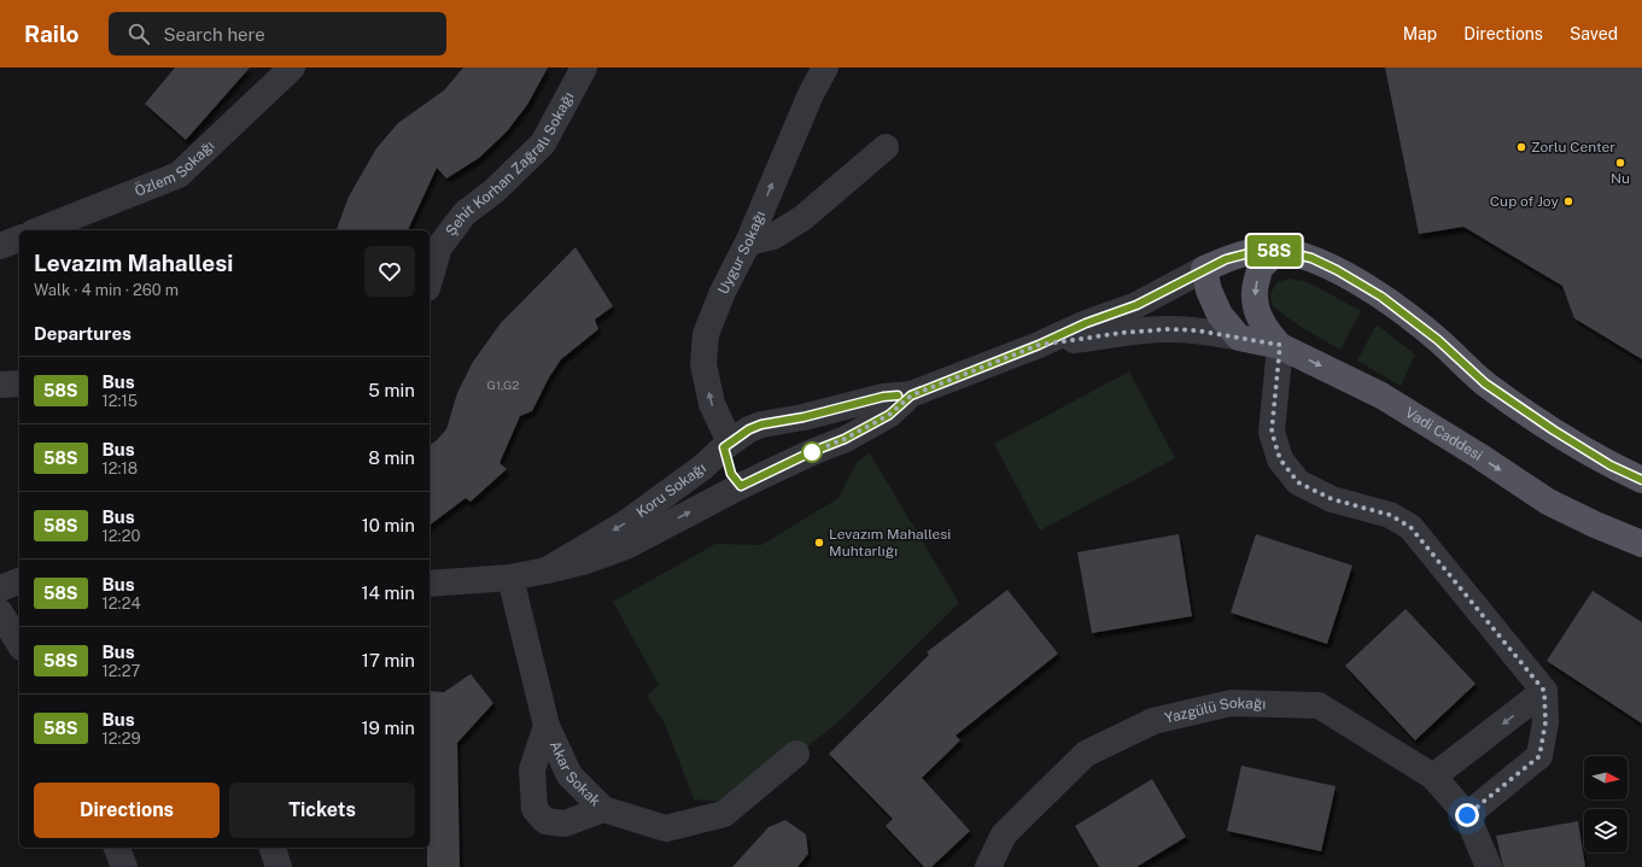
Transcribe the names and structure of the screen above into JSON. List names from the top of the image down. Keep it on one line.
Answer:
{"streets":{"main road":["Vadi Caddesi"],"street":["Şehit Korhan Zağralı Sokağı","Özlem Sokağı","Uygur Sokağı","Koru Sokağı","Yazgülü Sokağı","Akar Sokak"]},"crossings":[["Uygur Sokağı","Koru Sokağı"],["Vadi Caddesi","Koru Sokağı"],["Koru Sokağı","Akar Sokak"]],"one_way":["Uygur Sokağı"],"places":["Zorlu Center","Nu","Cup of Joy","Levazım Mahallesi Muhtarlığı"],"lines":["bus line 58S"],"house_numbers":["G1,G2"],"north":"right","page":{"header":"Railo","search":"Search here","nav":["Map","Directions","Saved"],"on_map":"58S","heading":[["Levazım Mahallesi","Walk · 4 min · 260 m"],"Departures"],"list":[{"mark":"58S","name":"Bus","note":"12:15","value":"5 min"},{"mark":"58S","name":"Bus","note":"12:18","value":"8 min"},{"mark":"58S","name":"Bus","note":"12:20","value":"10 min"},{"mark":"58S","name":"Bus","note":"12:24","value":"14 min"},{"mark":"58S","name":"Bus","note":"12:27","value":"17 min"},{"mark":"58S","name":"Bus","note":"12:29","value":"19 min"}],"buttons":["Directions","Tickets"]}}
